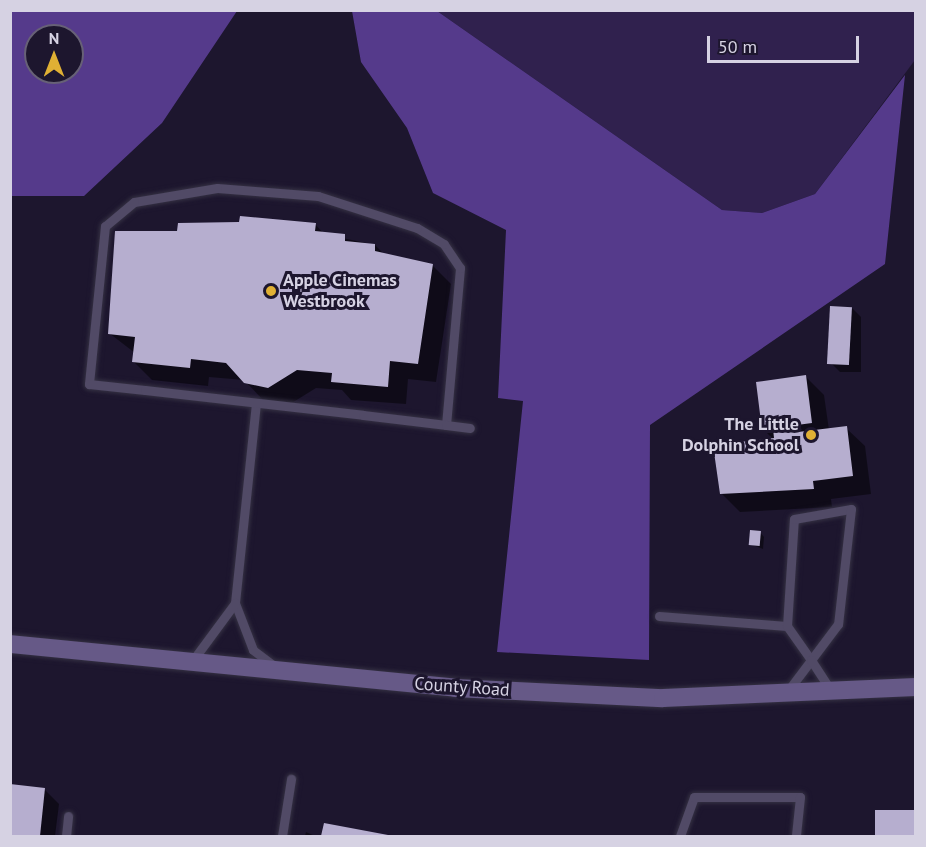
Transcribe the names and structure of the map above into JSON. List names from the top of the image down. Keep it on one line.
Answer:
{"streets":{"main road":["County Road"]},"places":["Apple Cinemas Westbrook","The Little Dolphin School"],"scale_bar":"50 m","north":"top"}
